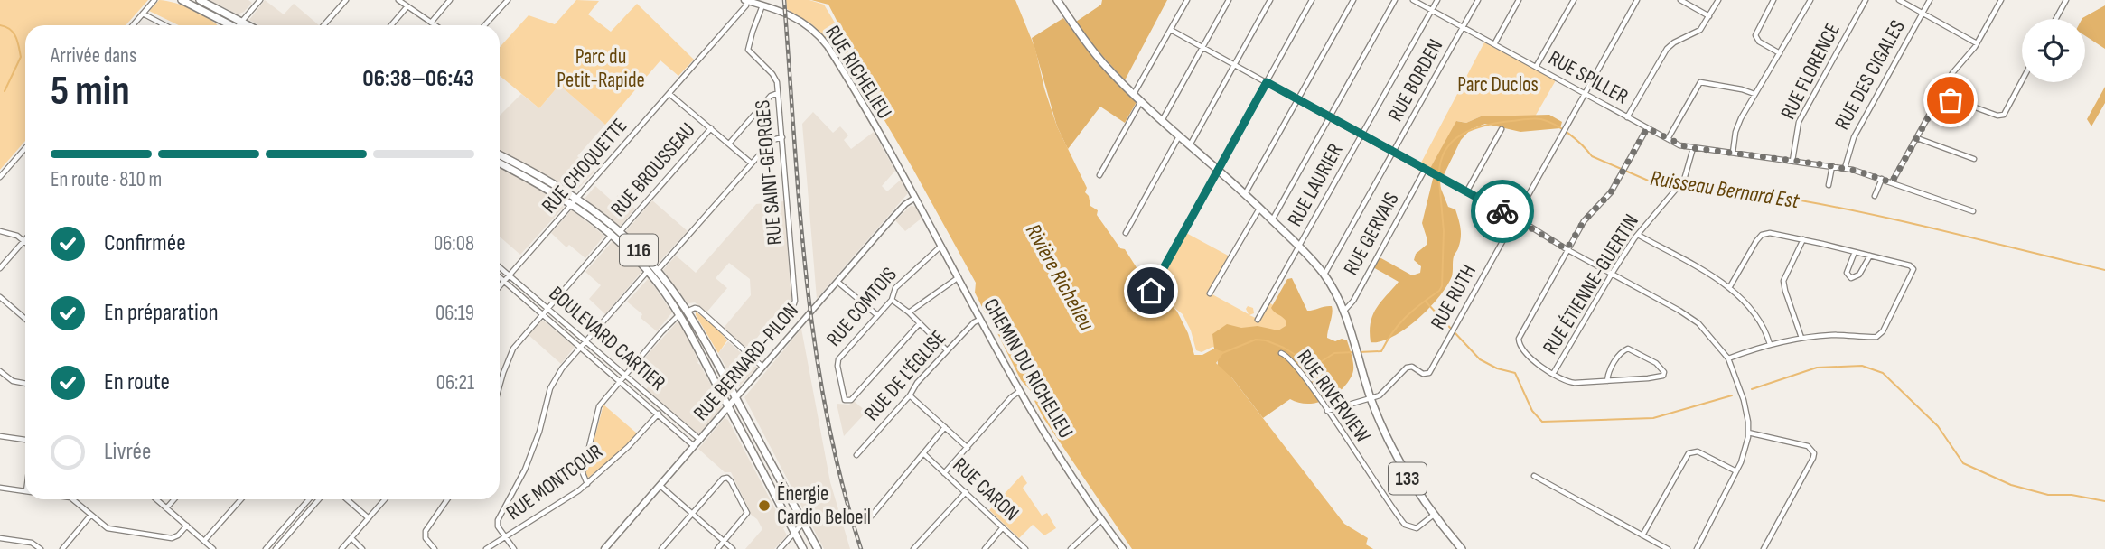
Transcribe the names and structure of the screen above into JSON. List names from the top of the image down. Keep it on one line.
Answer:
{"streets":{"main road":["RUE RICHELIEU","116","RUE BERNARD-PILON","CHEMIN DU RICHELIEU","133"],"street":["RUE FLORENCE","RUE DES CIGALES","RUE SPILLER","RUE BORDEN","RUE CHOQUETTE","RUE BROUSSEAU","RUE SAINT-GEORGES","RUE LAURIER","RUE GERVAIS","RUE ÉTIENNE-GUERTIN","RUE RUTH","RUE COMTOIS","BOULEVARD CARTIER","RUE DE L'ÉGLISE","RUE RIVERVIEW","RUE MONTCOUR","RUE CARON"]},"crossings":[["RUE FLORENCE","RUE SPILLER"],["RUE RICHELIEU","RUE CHOQUETTE"],["RUE RICHELIEU","RUE SAINT-GEORGES"],["RUE RICHELIEU","RUE BERNARD-PILON"],["RUE RICHELIEU","CHEMIN DU RICHELIEU"],["RUE DES CIGALES","RUE SPILLER"],["RUE SPILLER","RUE BORDEN"],["RUE SPILLER","RUE LAURIER"],["RUE SPILLER","RUE ÉTIENNE-GUERTIN"],["RUE SPILLER","RUE RUTH"],["RUE BORDEN","133"],["RUE CHOQUETTE","116"],["RUE CHOQUETTE","BOULEVARD CARTIER"],["RUE BROUSSEAU","116"],["RUE BROUSSEAU","BOULEVARD CARTIER"],["RUE LAURIER","133"],["RUE GERVAIS","133"],["116","RUE BERNARD-PILON"],["RUE RUTH","RUE RIVERVIEW"],["RUE RUTH","133"],["RUE COMTOIS","CHEMIN DU RICHELIEU"],["BOULEVARD CARTIER","RUE BERNARD-PILON"],["BOULEVARD CARTIER","RUE MONTCOUR"],["RUE BERNARD-PILON","CHEMIN DU RICHELIEU"],["CHEMIN DU RICHELIEU","RUE DE L'ÉGLISE"],["RUE RIVERVIEW","133"]],"water":["Ruisseau Bernard Est","Rivière Richelieu"],"parks":["Parc du Petit-Rapide","Parc Duclos"],"places":["Énergie Cardio Beloeil"],"page":{"heading":["5 min","Arrivée dans","06:38–06:43"],"bar":"En route · 810 m","list":[["Confirmée","06:08"],["En préparation","06:19"],["En route","06:21"],"Livrée"]}}
